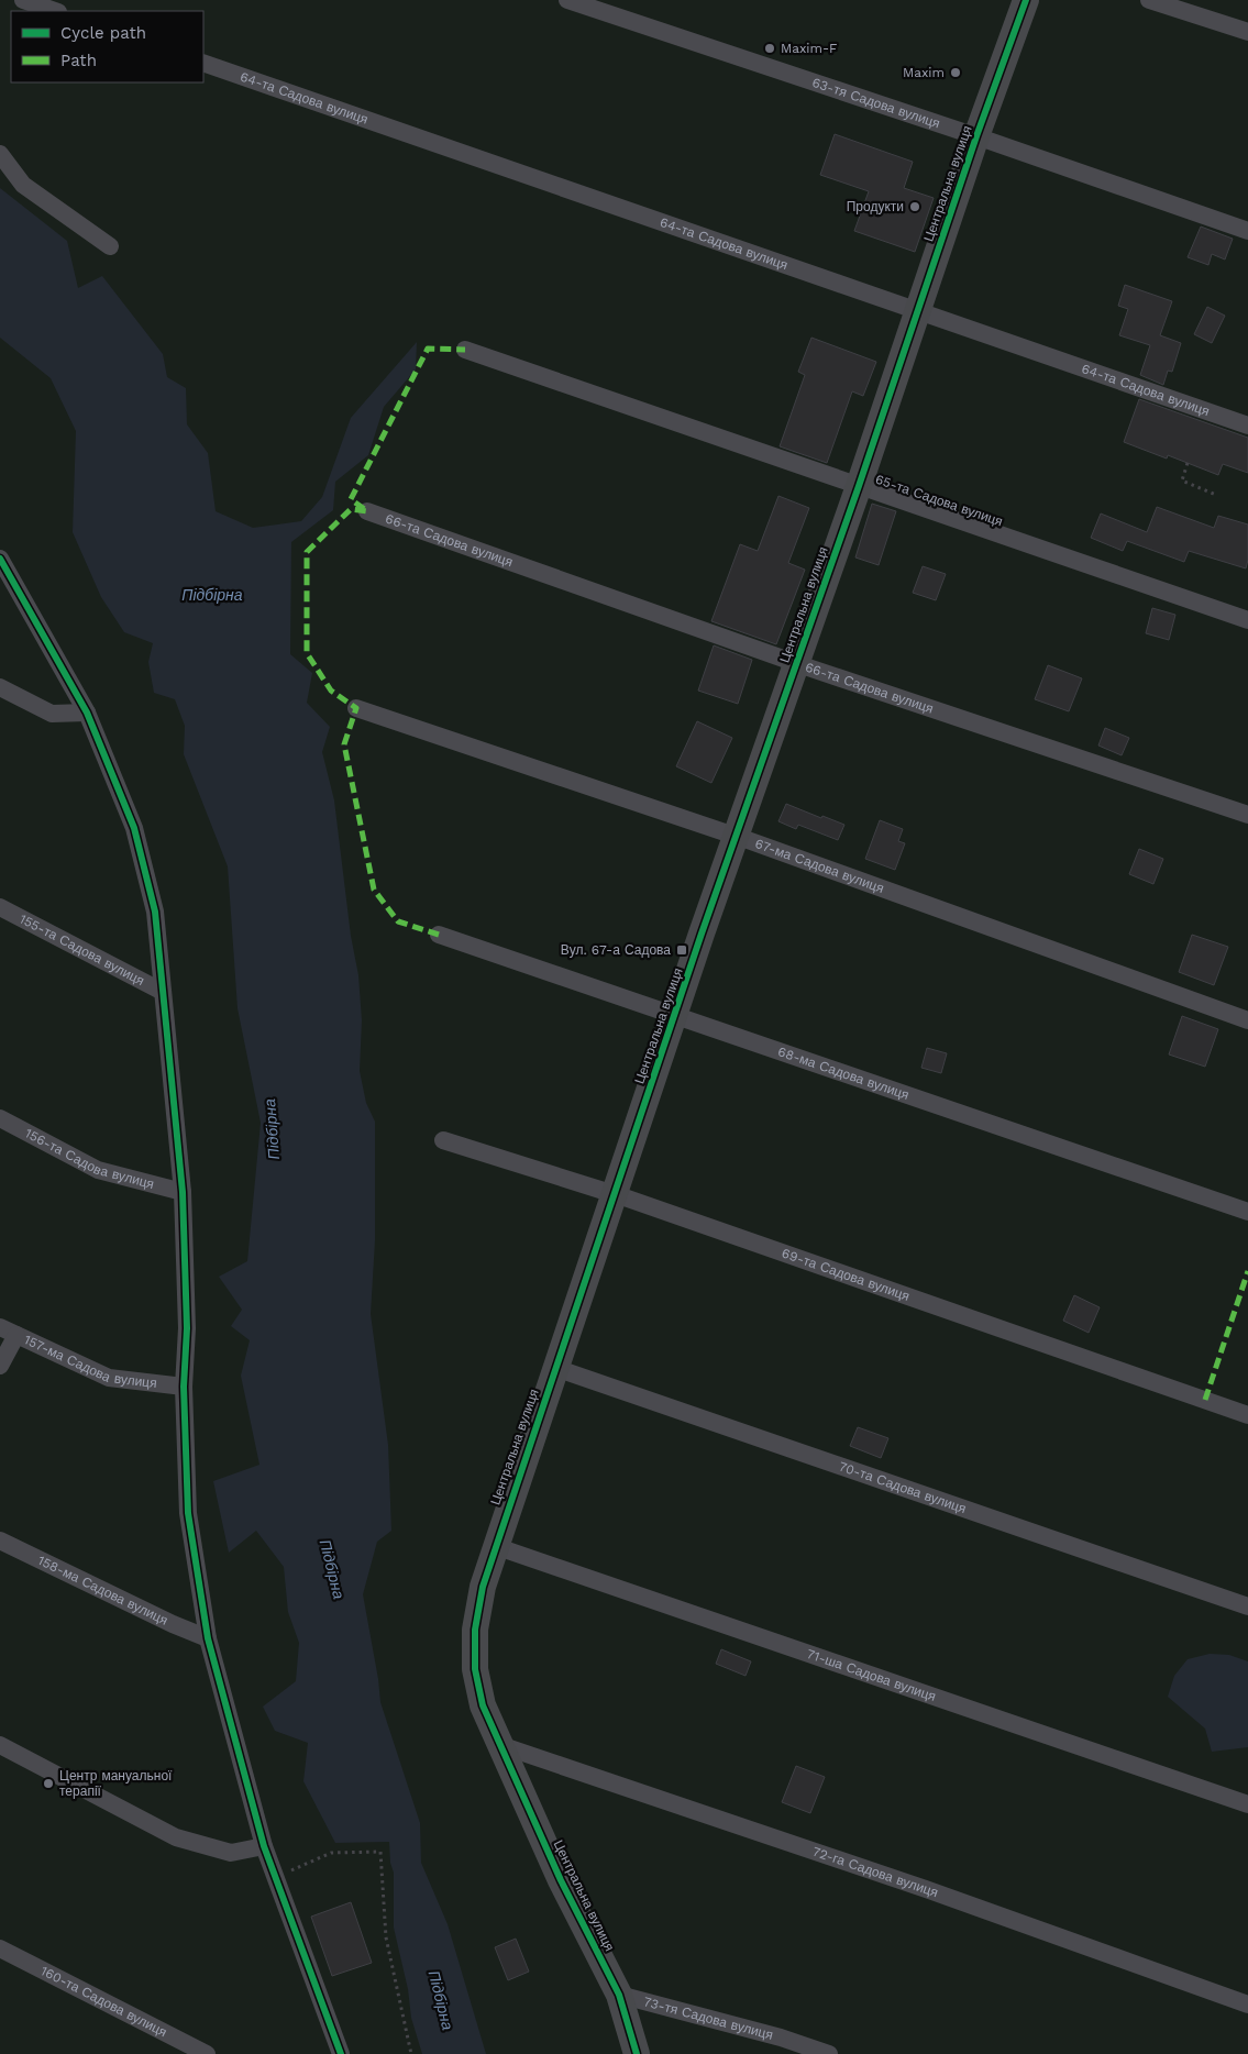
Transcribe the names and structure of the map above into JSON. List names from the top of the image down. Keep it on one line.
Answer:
{"streets":{"street":["64-та Садова вулиця","63-тя Садова вулиця","Центральна вулиця","65-та Садова вулиця","66-та Садова вулиця","67-ма Садова вулиця","155-та Садова вулиця","68-ма Садова вулиця","156-та Садова вулиця","69-та Садова вулиця","157-ма Садова вулиця","70-та Садова вулиця","158-ма Садова вулиця","71-ша Садова вулиця","72-га Садова вулиця","160-та Садова вулиця","73-тя Садова вулиця"]},"crossings":[["64-та Садова вулиця","Центральна вулиця"],["63-тя Садова вулиця","Центральна вулиця"],["Центральна вулиця","65-та Садова вулиця"],["Центральна вулиця","66-та Садова вулиця"],["Центральна вулиця","67-ма Садова вулиця"],["Центральна вулиця","68-ма Садова вулиця"],["Центральна вулиця","69-та Садова вулиця"],["Центральна вулиця","70-та Садова вулиця"],["Центральна вулиця","71-ша Садова вулиця"],["Центральна вулиця","72-га Садова вулиця"],["Центральна вулиця","73-тя Садова вулиця"]],"water":["Підбірна"],"places":{"other":["Maxim-F","Maxim","Продукти","Центр мануальної терапії"],"transit":["Вул. 67-а Садова"]},"legend":["Cycle path","Path"]}
